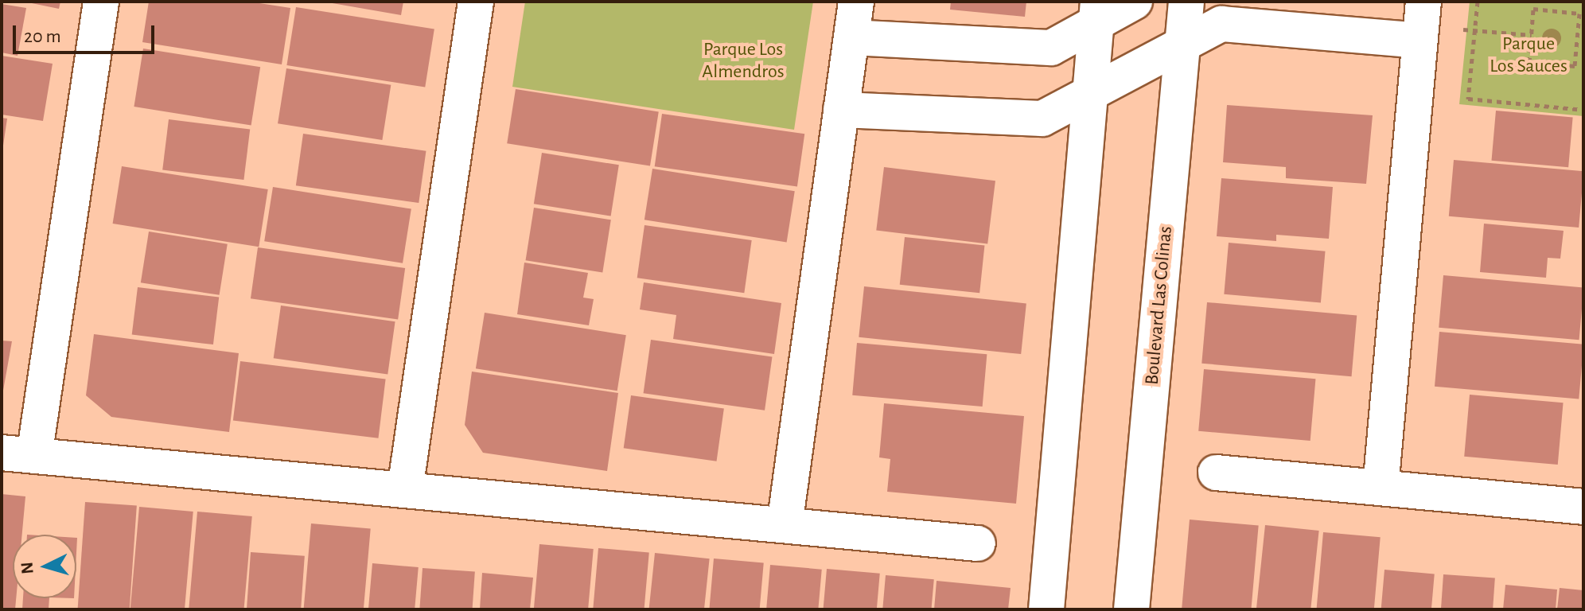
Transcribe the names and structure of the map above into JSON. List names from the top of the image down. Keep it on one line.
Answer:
{"streets":{"street":["Boulevard Las Colinas"]},"parks":["Parque Los Sauces","Parque Los Almendros"],"scale_bar":"20 m","north":"left"}
